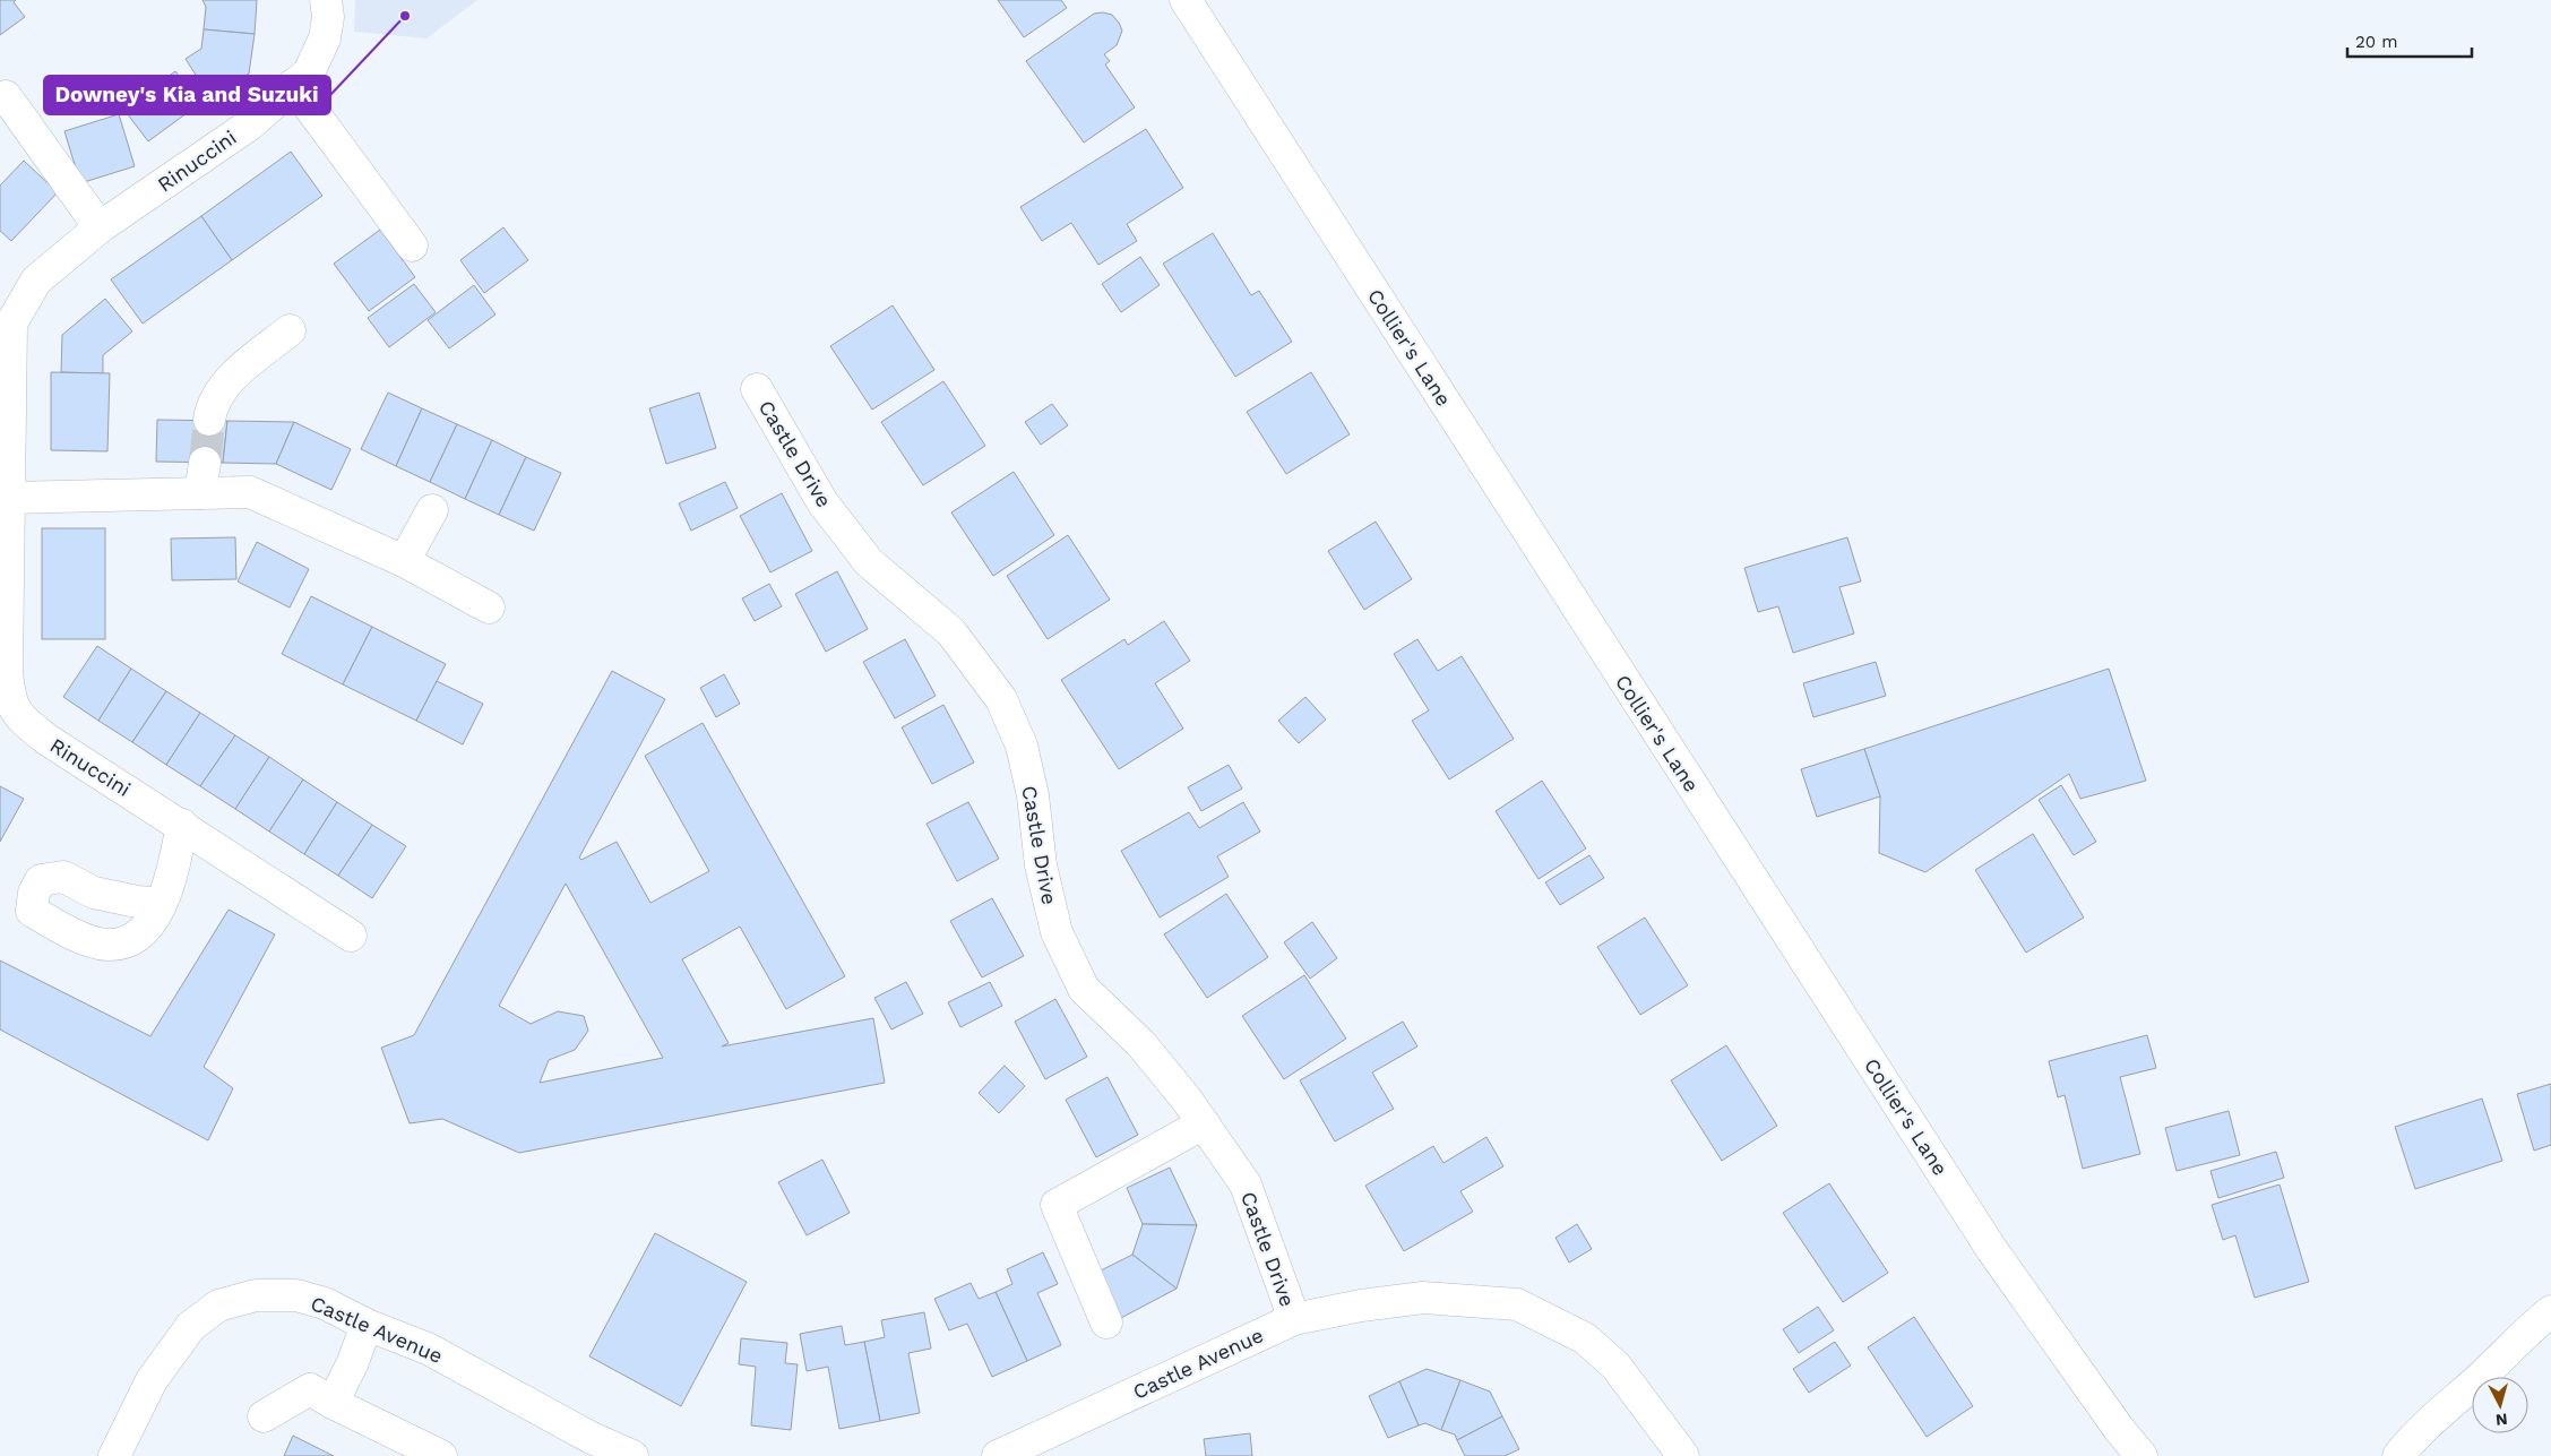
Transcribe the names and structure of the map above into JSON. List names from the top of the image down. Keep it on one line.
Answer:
{"streets":{"street":["Rinuccini","Collier's Lane","Castle Drive","Castle Avenue"]},"crossings":[["Castle Drive","Castle Avenue"]],"places":["Downey's Kia and Suzuki"],"scale_bar":"20 m","north":"bottom"}
